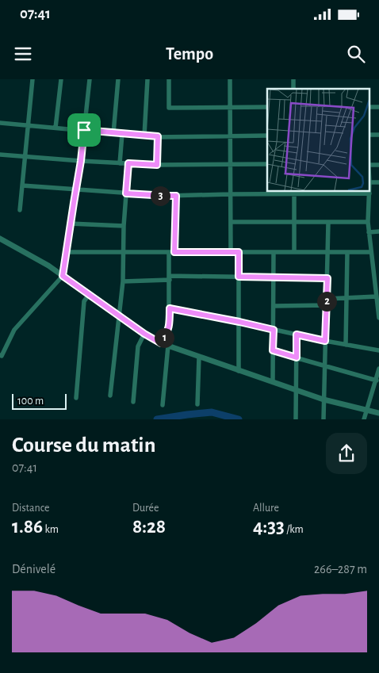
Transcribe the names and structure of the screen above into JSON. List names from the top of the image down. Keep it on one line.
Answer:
{"scale_bar":"100 m","page":{"status":"07:41","header":"Tempo","pins":["3","2","1"],"scale":"100 m","heading":["Course du matin","07:41"],"stats":[["Distance","1.86 km"],["Durée","8:28"],["Allure","4:33 /km"]],"chart":["Dénivelé","266–287 m"]}}
